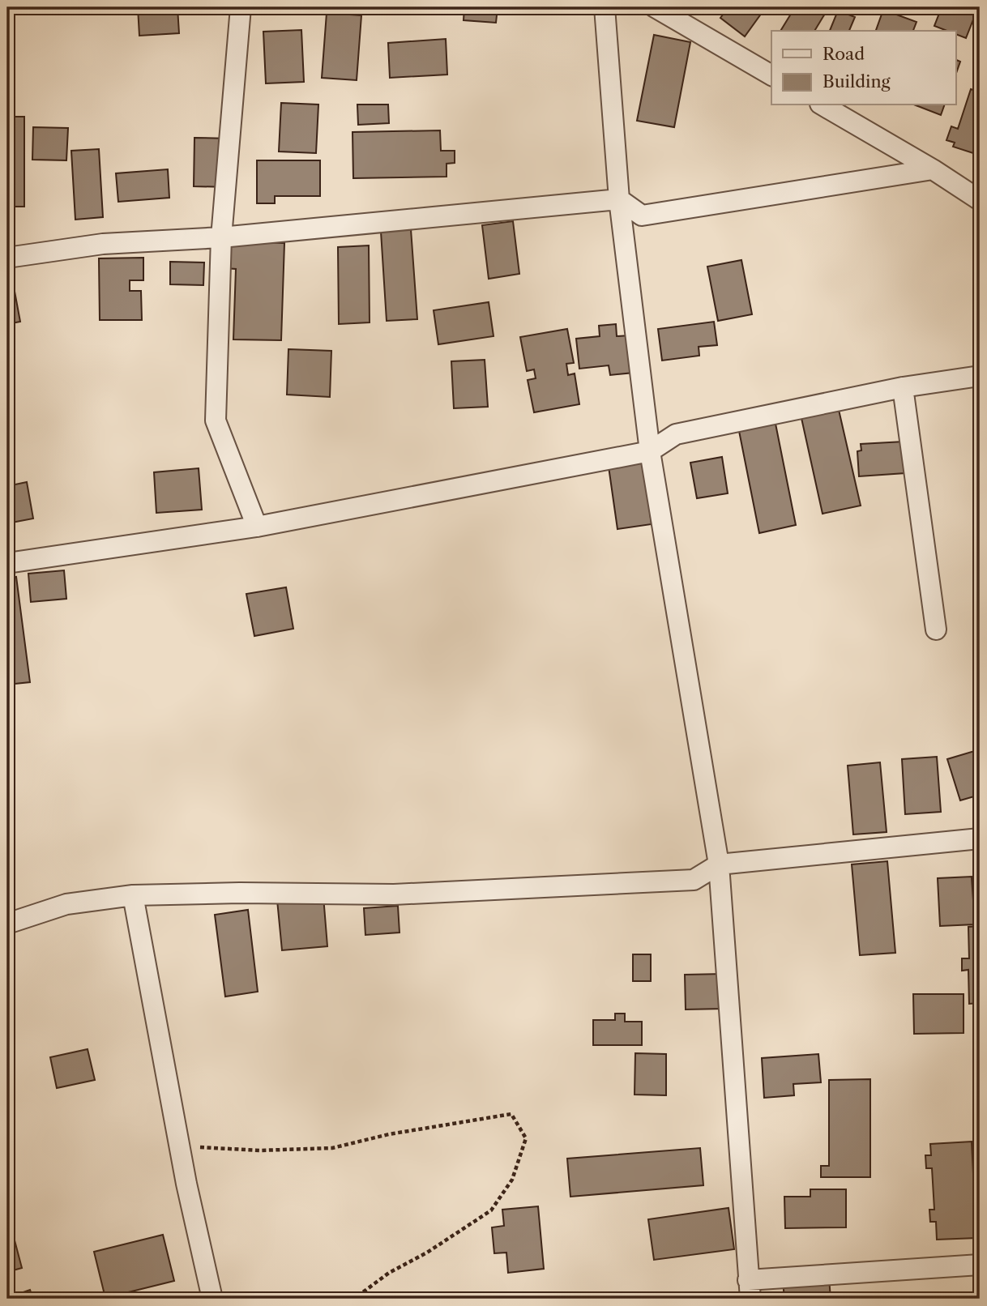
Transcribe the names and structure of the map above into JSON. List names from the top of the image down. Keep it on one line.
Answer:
{"legend":["Road","Building"]}
